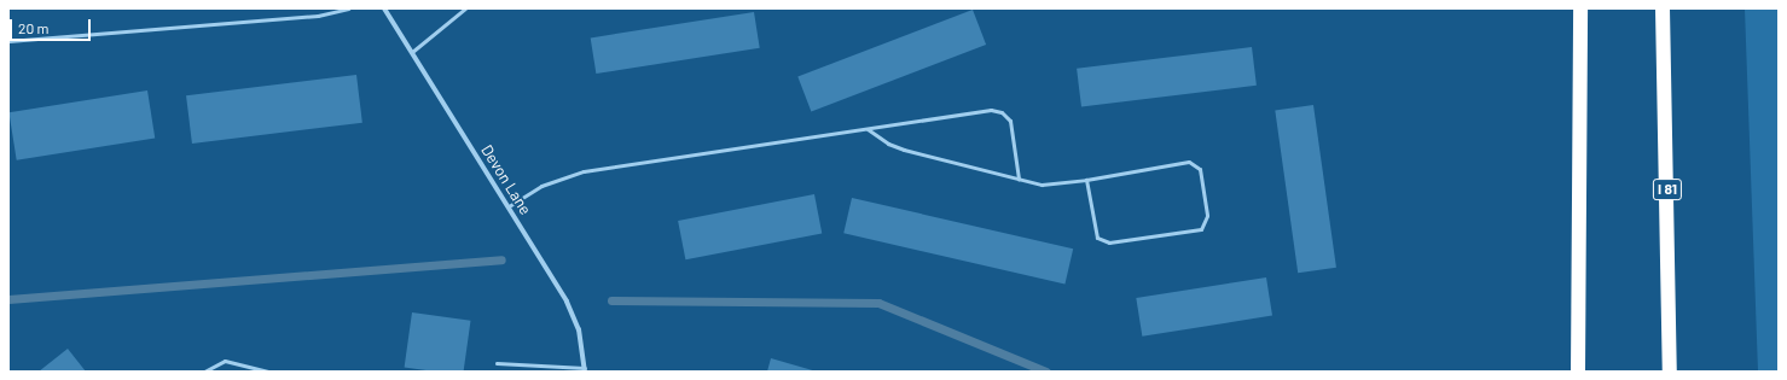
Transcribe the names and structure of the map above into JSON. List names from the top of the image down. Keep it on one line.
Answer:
{"streets":{"highway":["I 81"],"street":["Devon Lane"]},"scale_bar":"20 m"}
